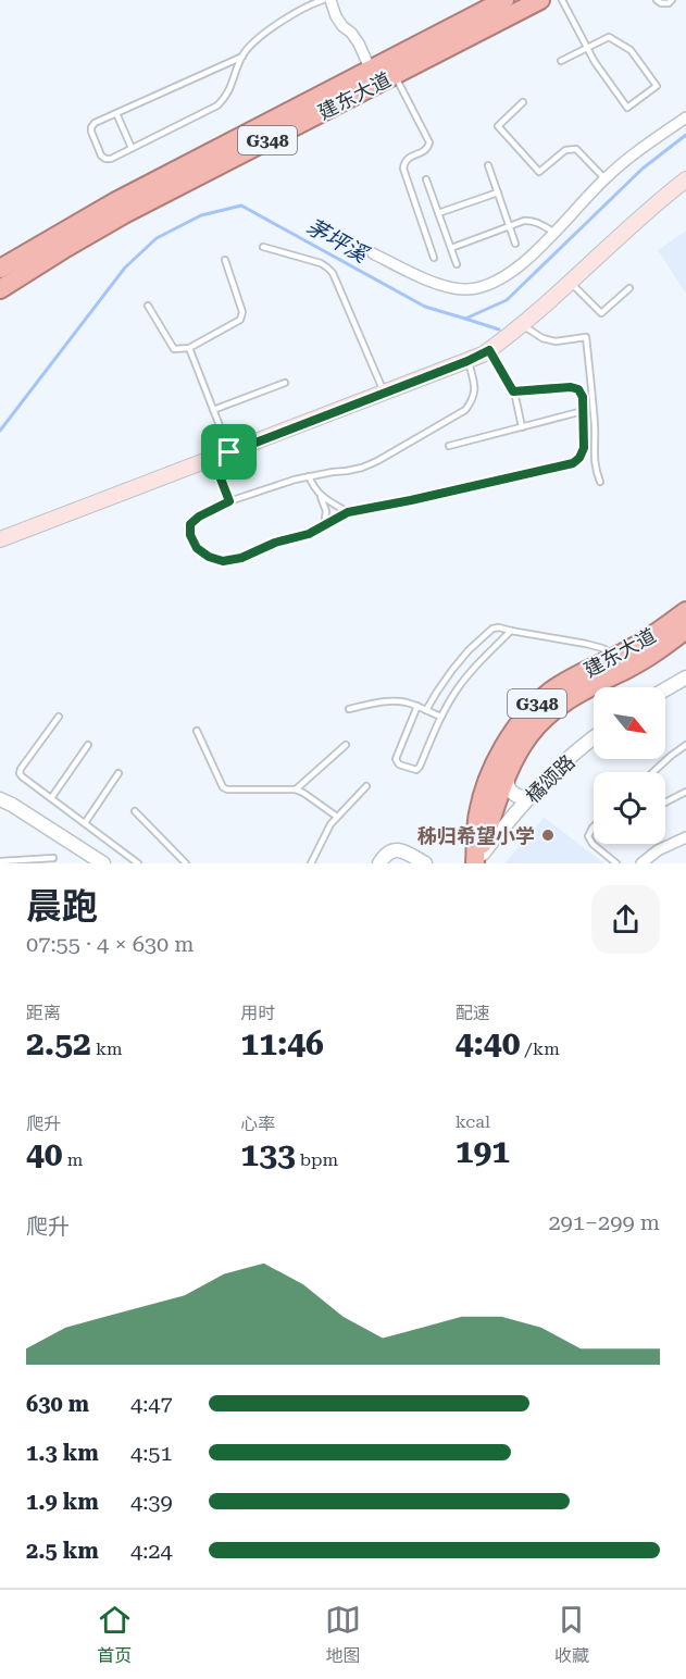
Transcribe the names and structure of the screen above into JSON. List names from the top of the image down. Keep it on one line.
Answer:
{"streets":{"highway":["建东大道","G348"],"street":["橘颂路"]},"crossings":[["建东大道","橘颂路"]],"water":["茅坪溪"],"places":["秭归希望小学"],"north":"bottom right","page":{"heading":["晨跑","07:55 · 4 × 630 m"],"stats":[["距离","2.52 km"],["用时","11:46"],["配速","4:40 /km"],["爬升","40 m"],["心率","133 bpm"],["kcal","191"]],"chart":["爬升","291–299 m"],"list":[{"name":"630 m","note":"4:47"},{"name":"1.3 km","note":"4:51"},{"name":"1.9 km","note":"4:39"},{"name":"2.5 km","note":"4:24"}],"tabs":["首页","地图","收藏"]}}
